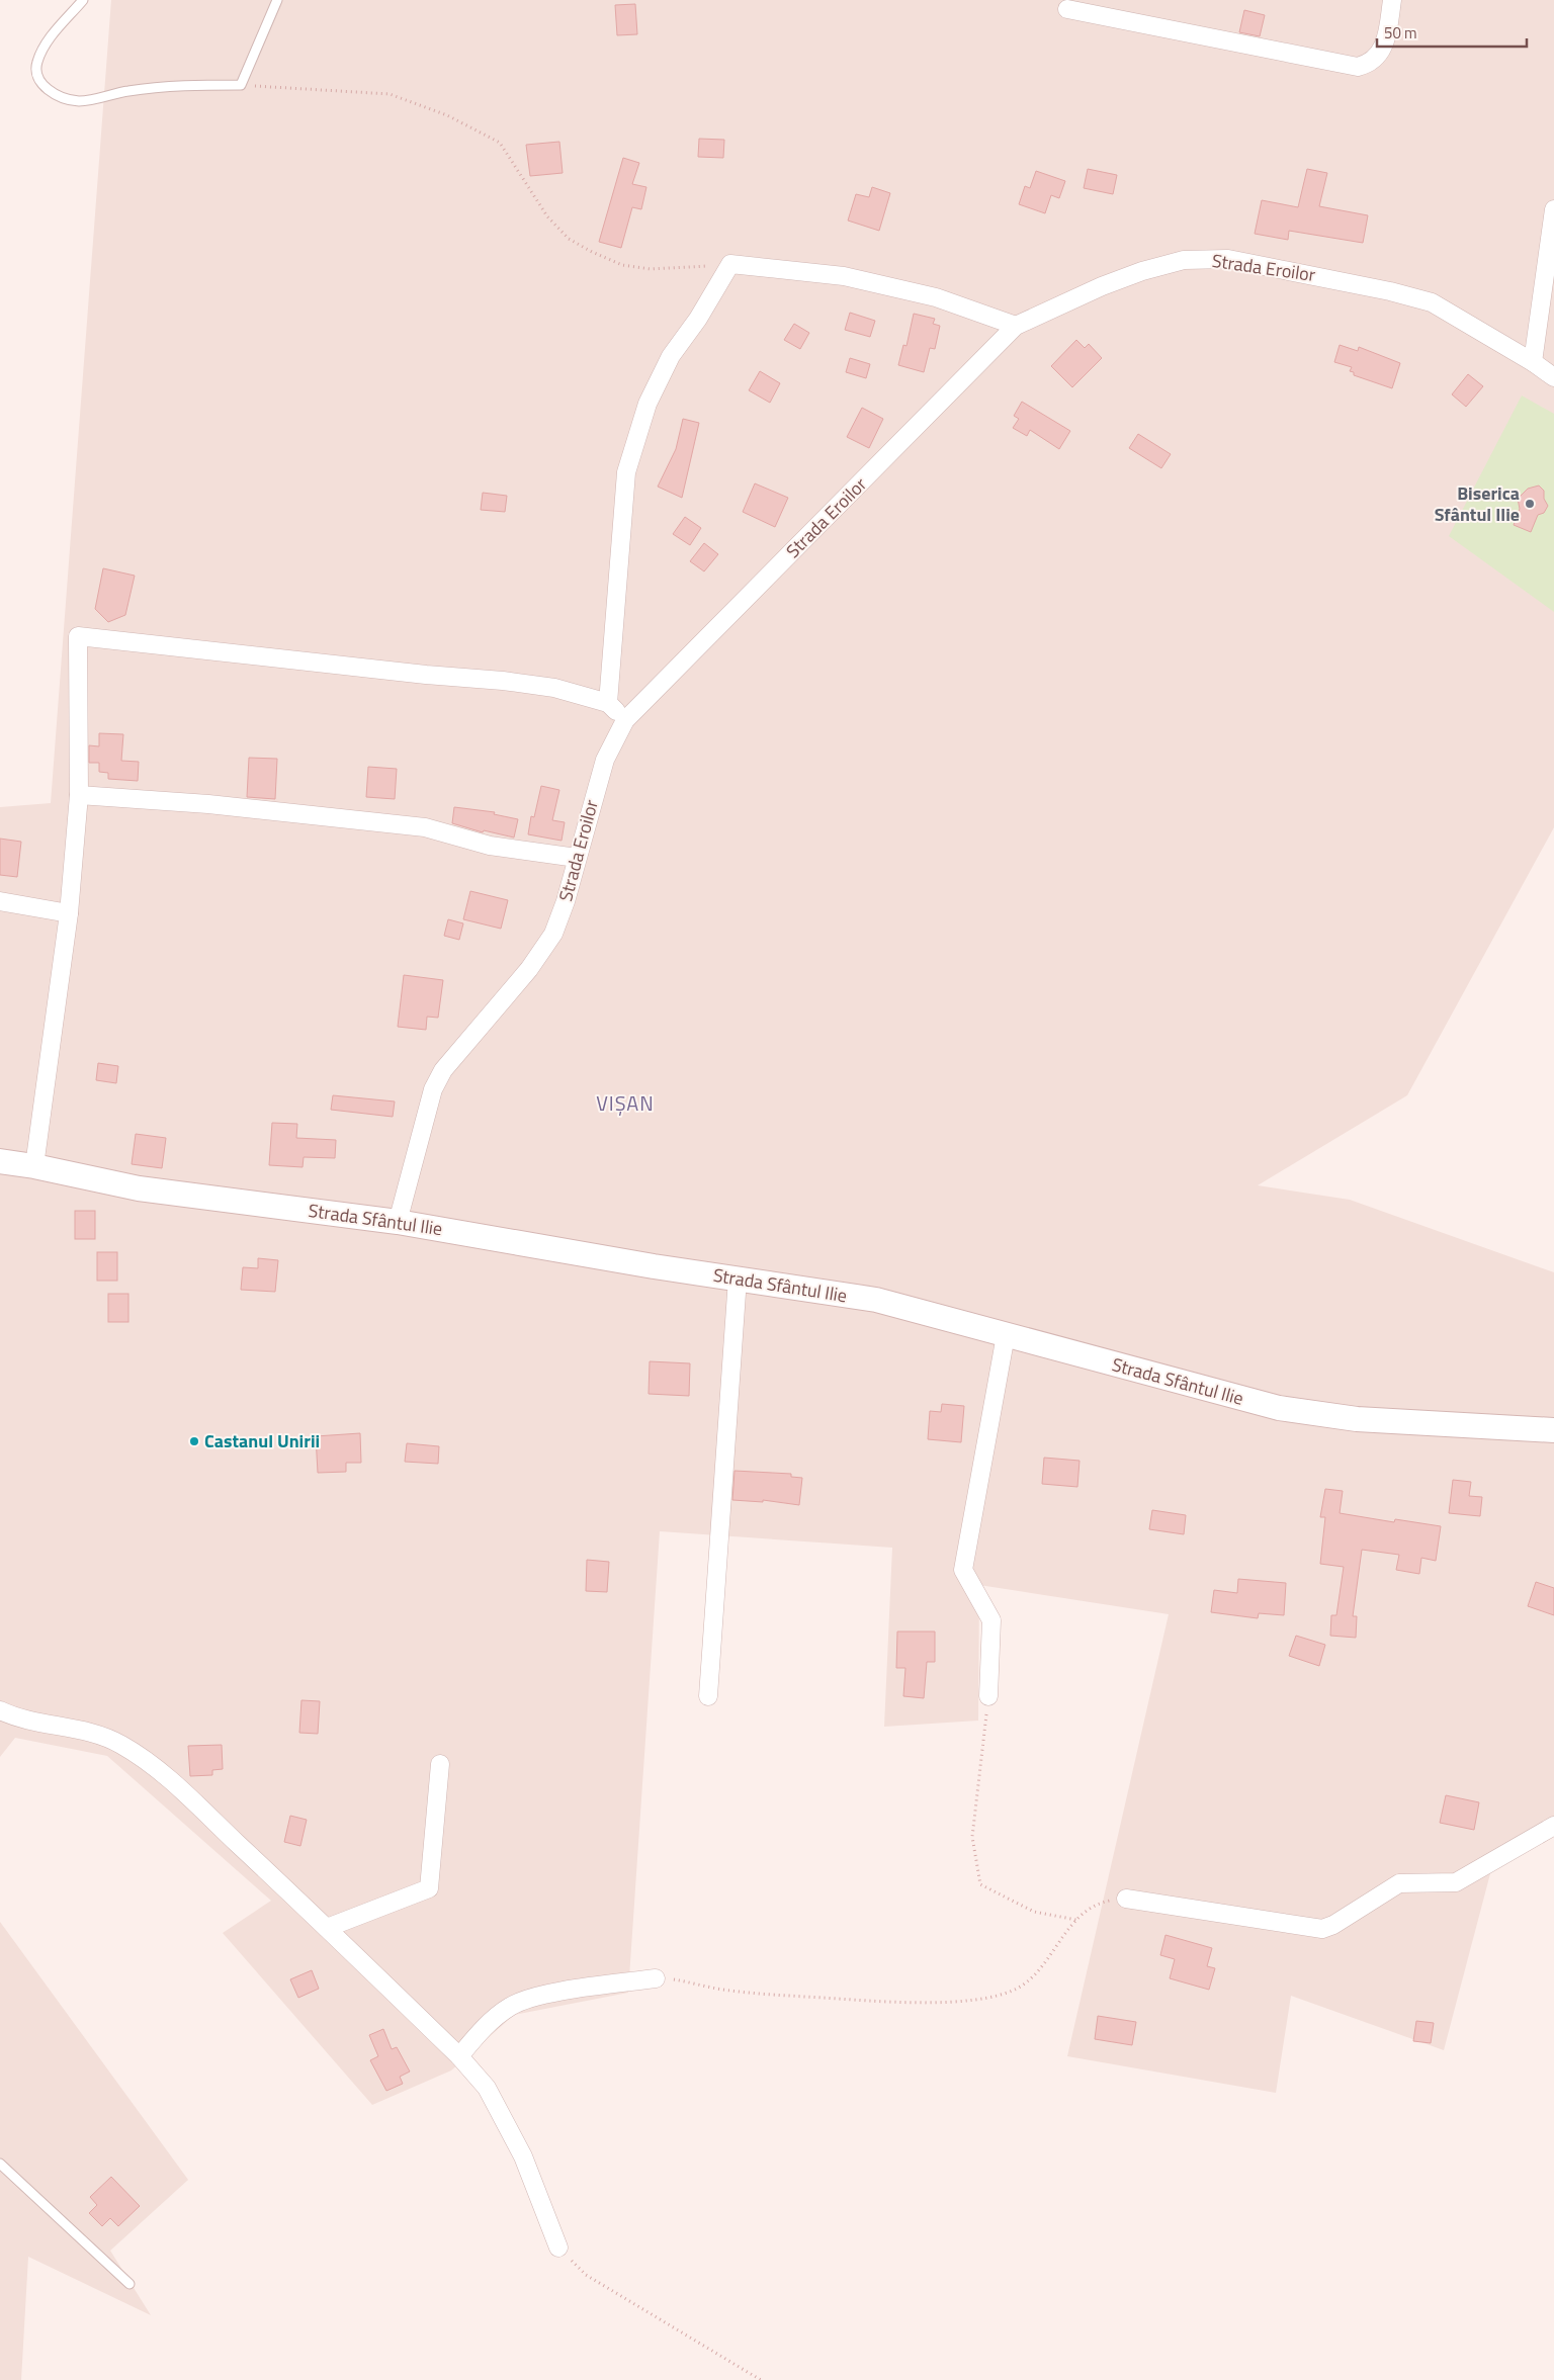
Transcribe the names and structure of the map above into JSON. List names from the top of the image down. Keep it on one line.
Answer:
{"streets":{"street":["Strada Eroilor","Strada Sfântul Ilie"]},"crossings":[["Strada Eroilor","Strada Sfântul Ilie"]],"districts":["VIȘAN"],"places":["Biserica Sfântul Ilie","Castanul Unirii"],"scale_bar":"50 m"}
